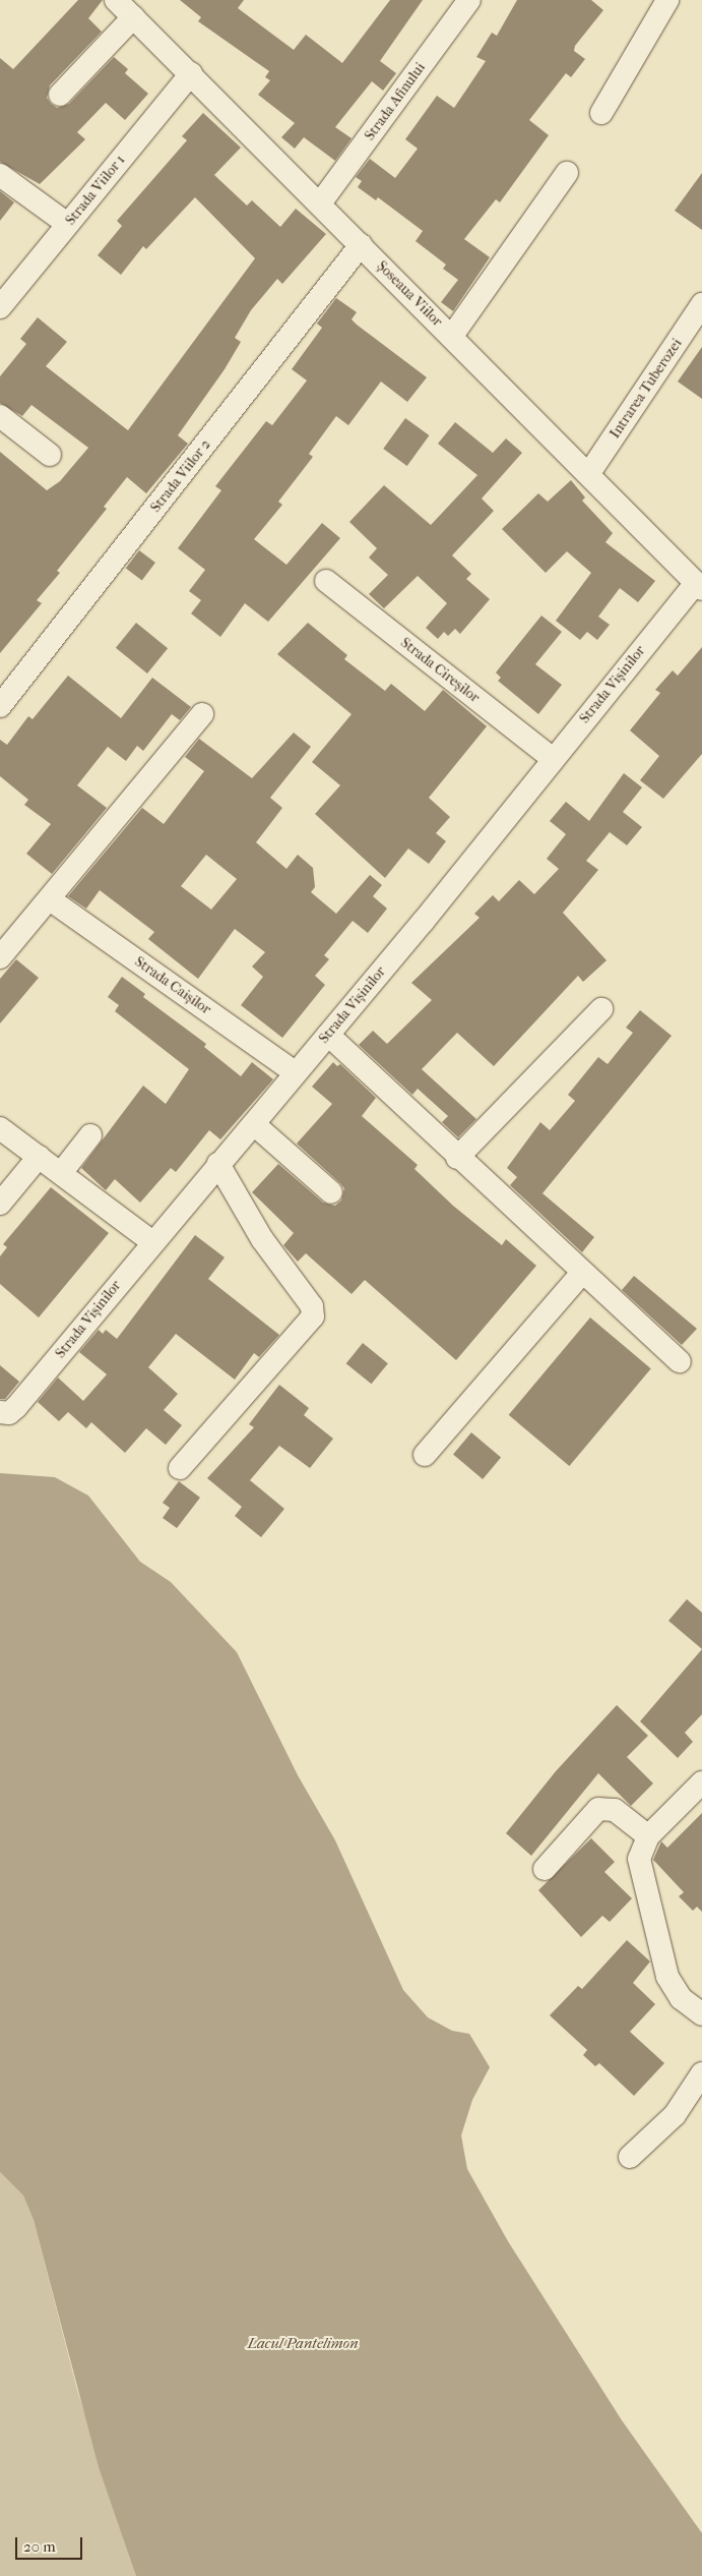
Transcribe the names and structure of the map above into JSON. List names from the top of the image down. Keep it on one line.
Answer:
{"streets":{"street":["Strada Afinului","Strada Viilor 1","Șoseaua Viilor","Intrarea Tuberozei","Strada Viilor 2","Strada Cireșilor","Strada Vișinilor","Strada Caișilor"]},"crossings":[["Strada Afinului","Șoseaua Viilor"],["Strada Viilor 1","Șoseaua Viilor"],["Șoseaua Viilor","Intrarea Tuberozei"],["Șoseaua Viilor","Strada Viilor 2"],["Șoseaua Viilor","Strada Vișinilor"],["Strada Cireșilor","Strada Vișinilor"],["Strada Vișinilor","Strada Caișilor"]],"water":["Lacul Pantelimon"],"scale_bar":"20 m"}
